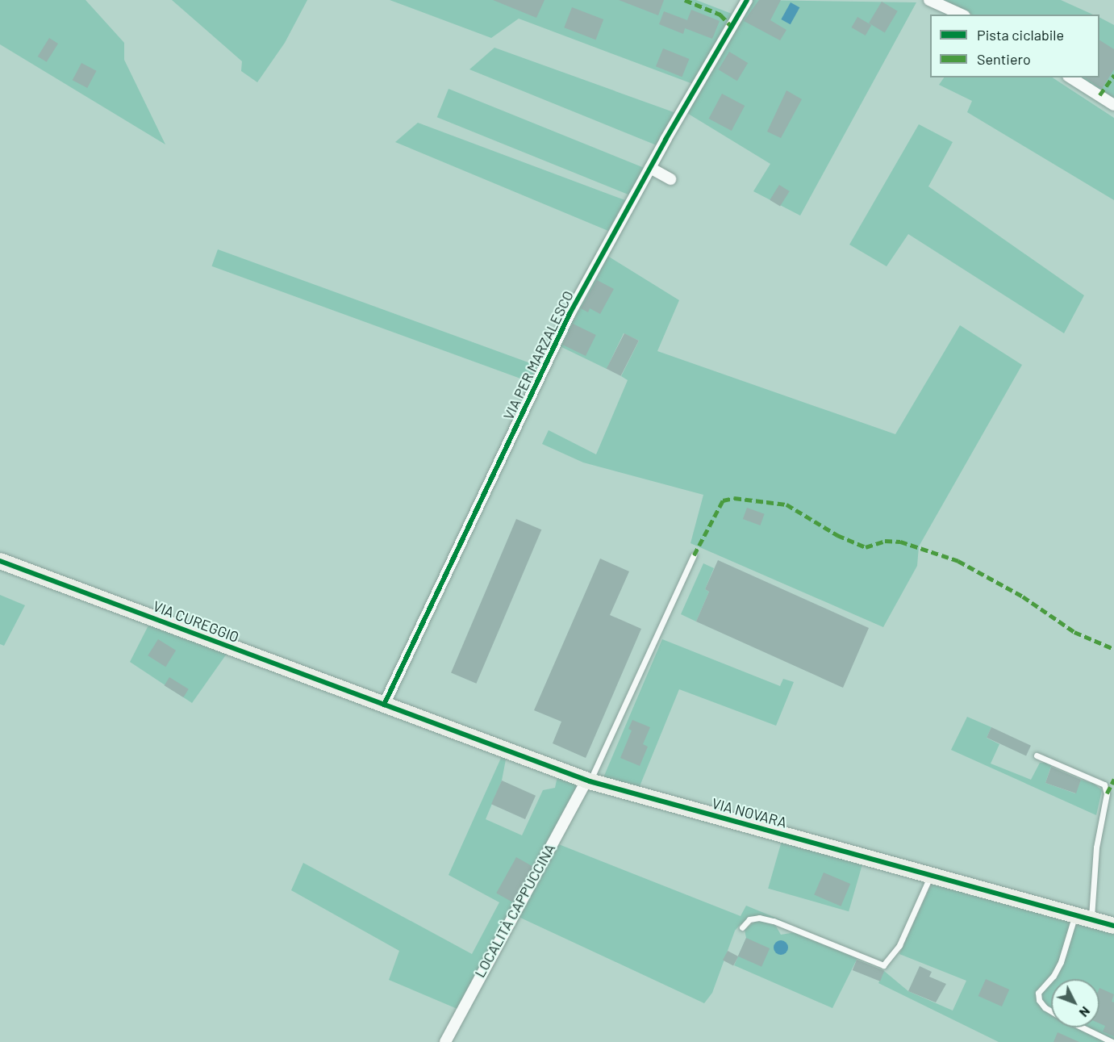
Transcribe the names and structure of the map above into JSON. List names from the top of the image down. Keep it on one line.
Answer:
{"streets":{"main road":["VIA CUREGGIO","VIA NOVARA"],"street":["VIA PER MARZALESCO","LOCALITÀ CAPPUCCINA"]},"crossings":[["VIA PER MARZALESCO","VIA CUREGGIO"],["VIA PER MARZALESCO","VIA NOVARA"],["VIA CUREGGIO","VIA NOVARA"],["VIA NOVARA","LOCALITÀ CAPPUCCINA"]],"legend":["Pista ciclabile","Sentiero"],"north":"bottom right"}
